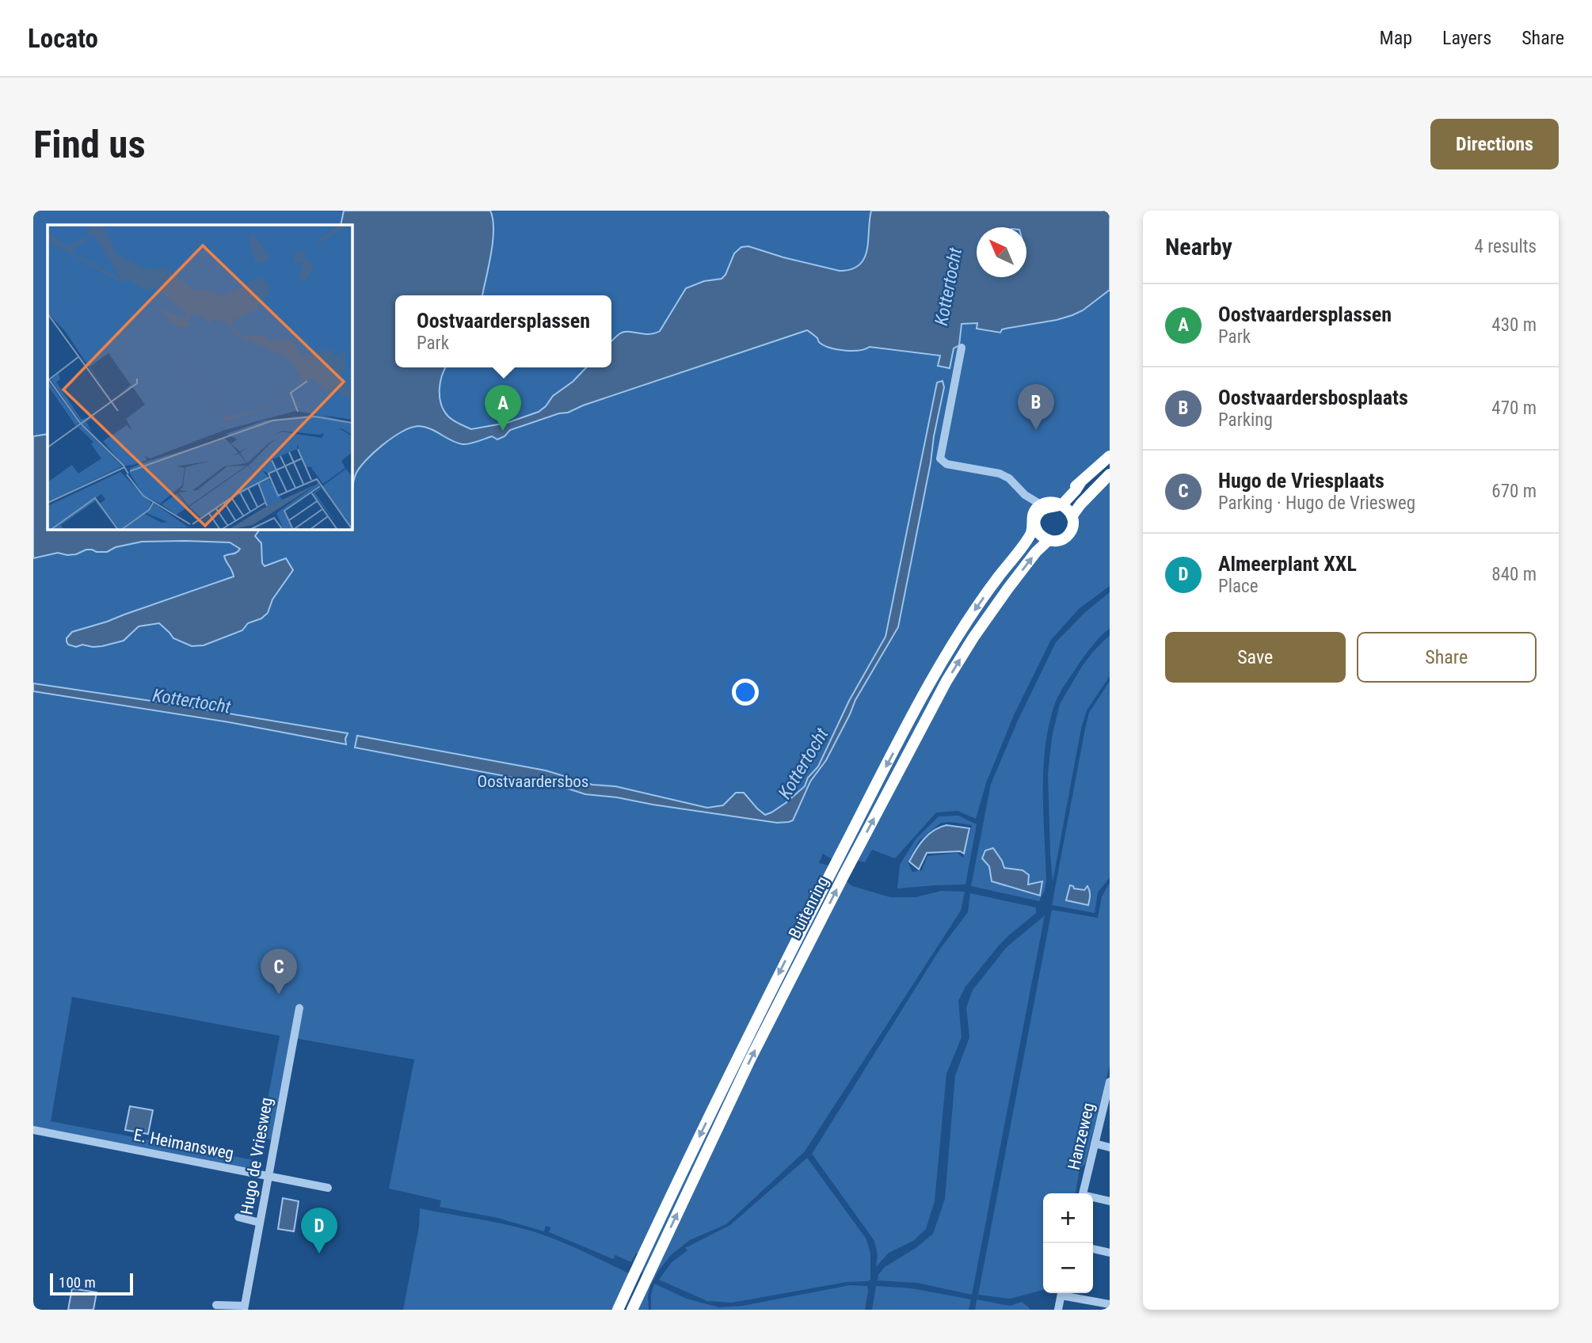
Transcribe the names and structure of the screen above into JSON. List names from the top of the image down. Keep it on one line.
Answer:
{"streets":{"highway":["Buitenring"],"street":["Hanzeweg","E. Heimansweg","Hugo de Vriesweg"]},"crossings":[["E. Heimansweg","Hugo de Vriesweg"]],"water":["Kottertocht"],"parks":["Oostvaardersbos"],"scale_bar":"100 m","north":"top left","page":{"header":"Locato","nav":["Map","Layers","Share"],"buttons":["Directions",["Save","Share"]],"title":"Find us","heading":["Nearby","4 results"],"list":[{"mark":"A","name":"Oostvaardersplassen","note":"Park","value":"430 m"},{"mark":"B","name":"Oostvaardersbosplaats","note":"Parking","value":"470 m"},{"mark":"C","name":"Hugo de Vriesplaats","note":"Parking · Hugo de Vriesweg","value":"670 m"},{"mark":"D","name":"Almeerplant XXL","note":"Place","value":"840 m"}],"popup":["Oostvaardersplassen","Park"],"pins":["B","A","C","D"],"map_buttons":["+","−"],"scale":"100 m"}}
